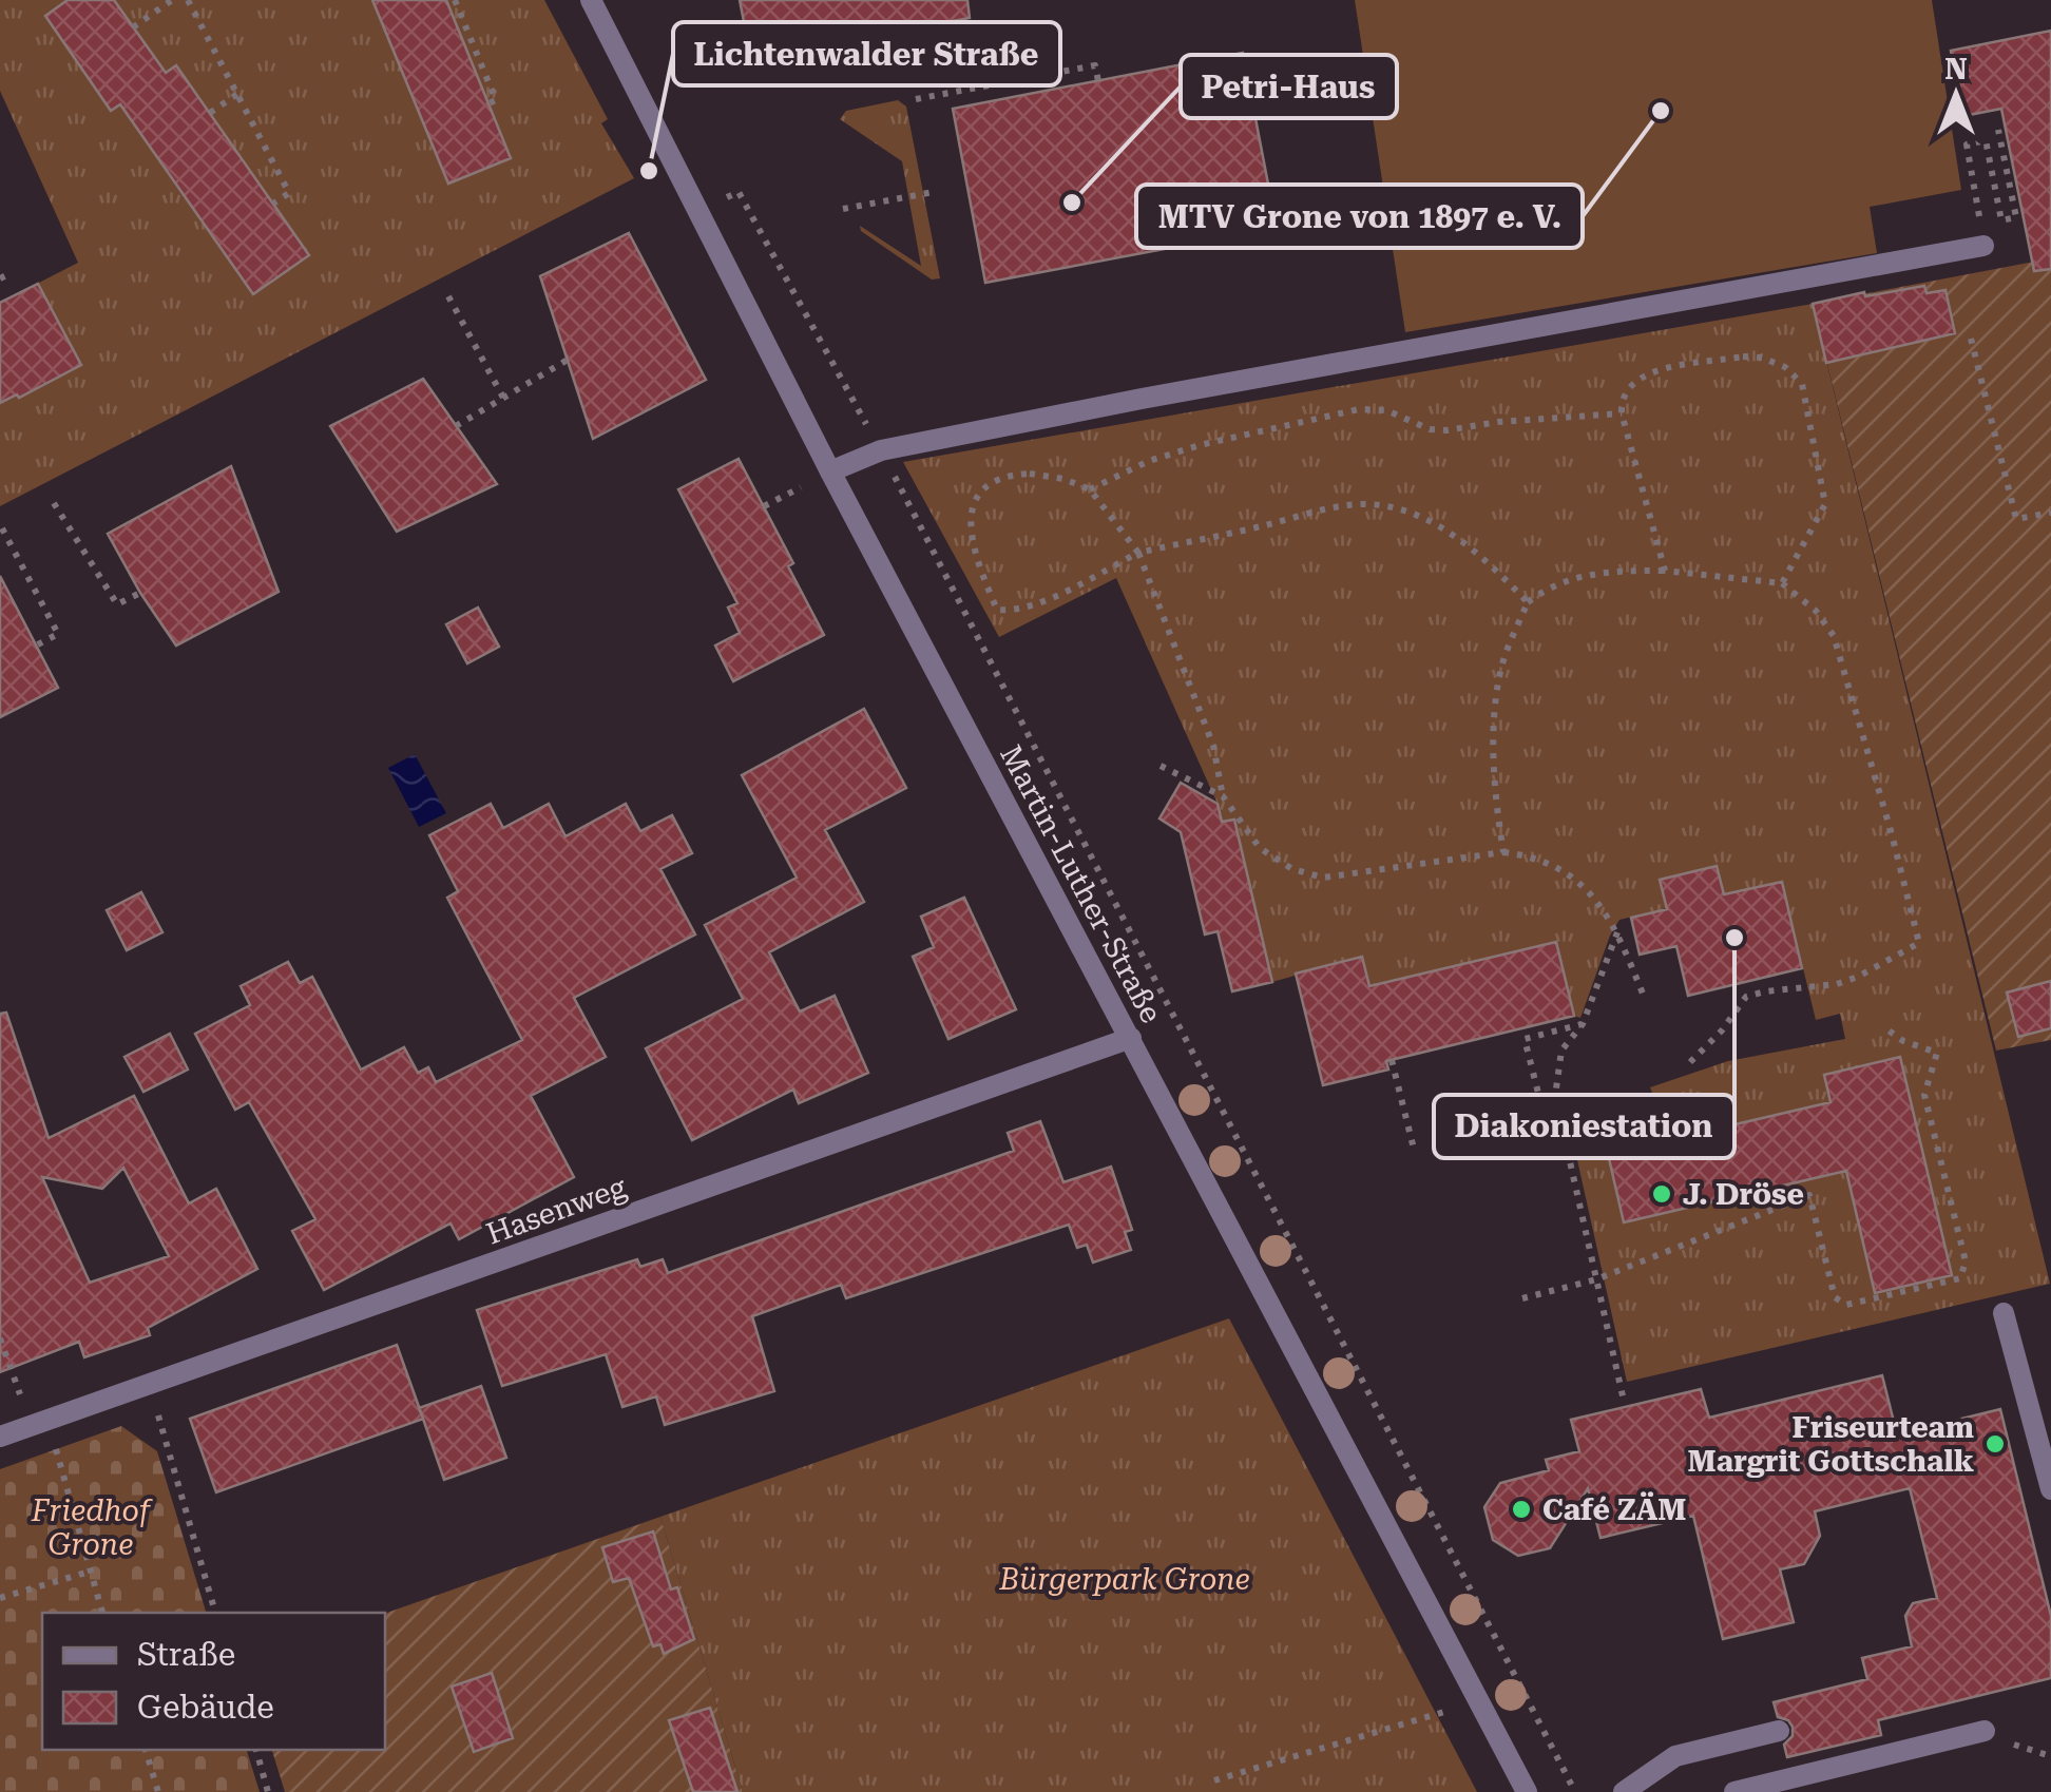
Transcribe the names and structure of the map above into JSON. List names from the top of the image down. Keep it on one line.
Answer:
{"streets":{"street":["Martin-Luther-Straße","Hasenweg"]},"crossings":[["Martin-Luther-Straße","Hasenweg"]],"parks":["Friedhof Grone","Bürgerpark Grone"],"places":["MTV Grone von 1897 e. V.","Lichtenwalder Straße","Petri-Haus","Diakoniestation","J. Dröse","Friseurteam Margrit Gottschalk","Café ZÄM"],"legend":["Straße","Gebäude"],"north":"top"}
